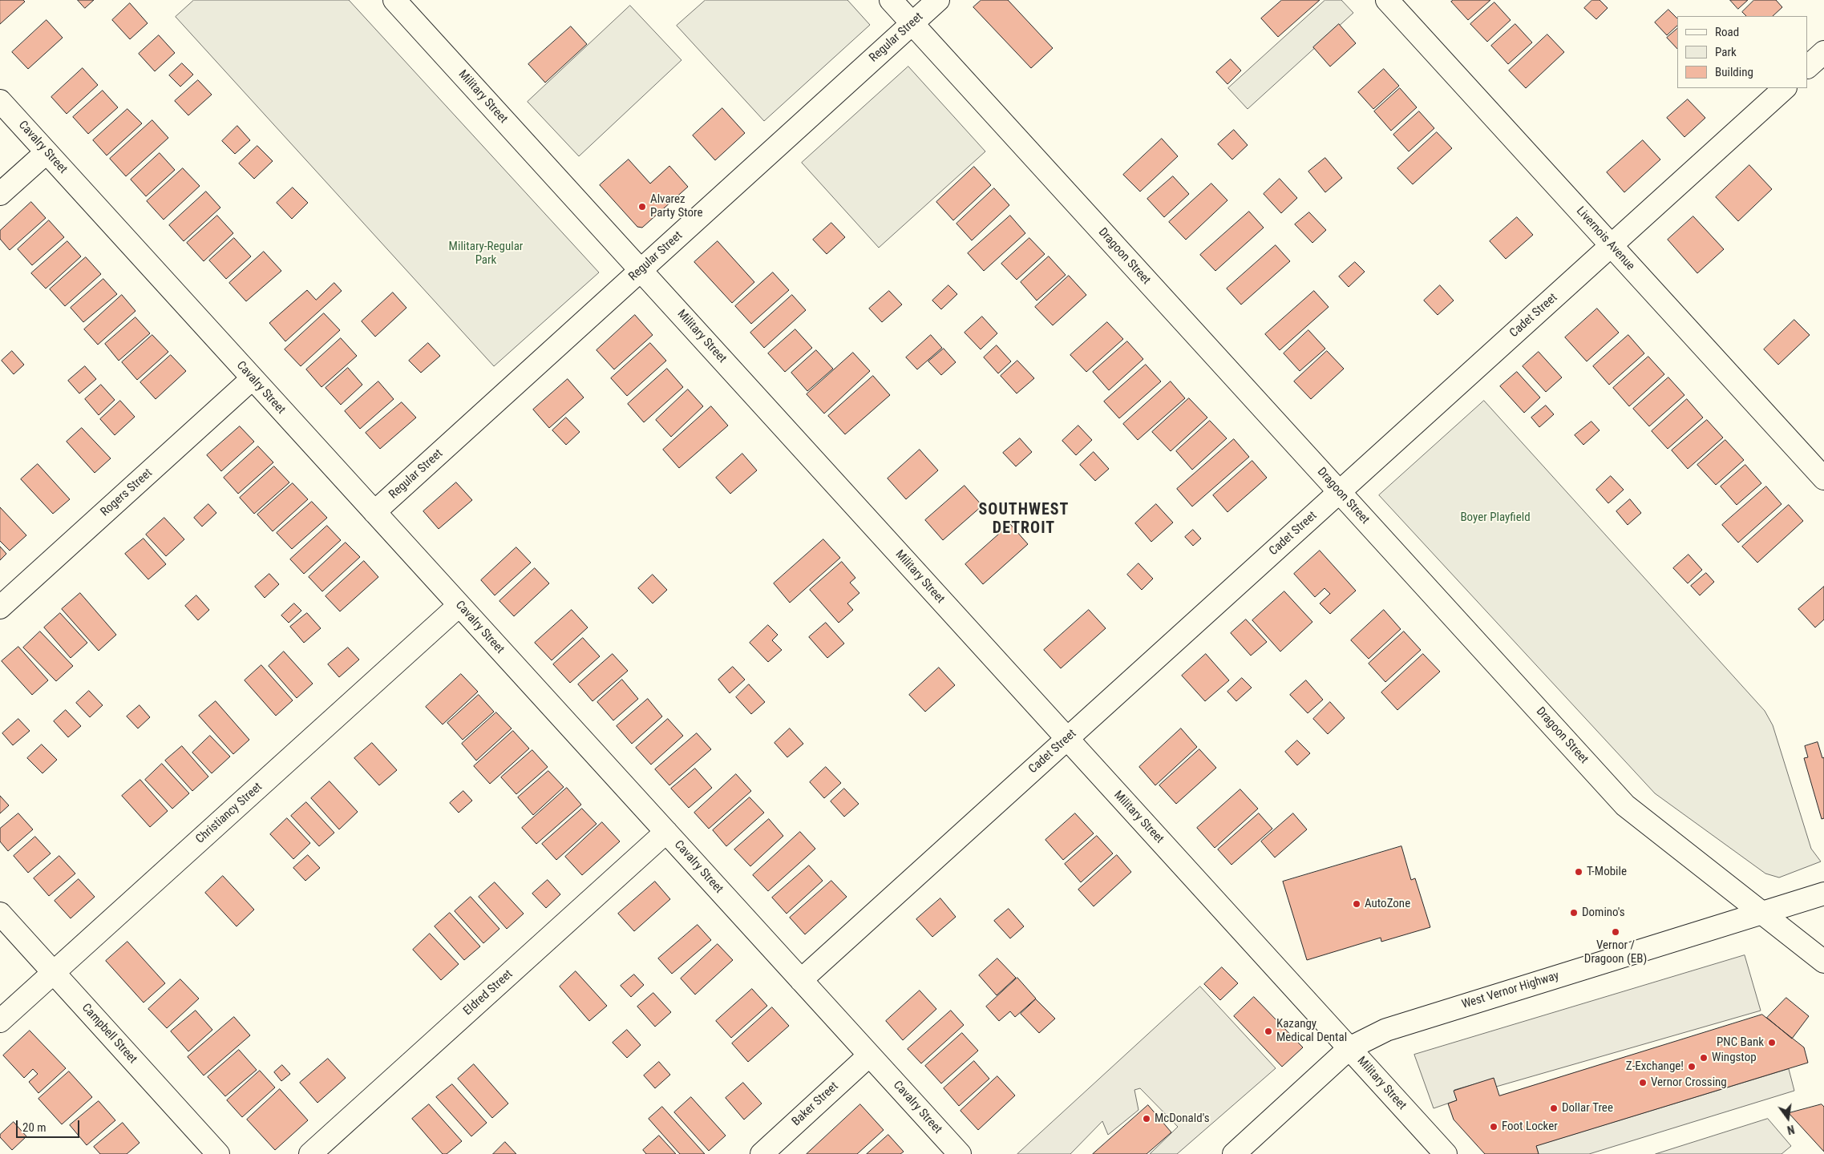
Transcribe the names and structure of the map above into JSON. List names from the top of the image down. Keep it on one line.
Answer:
{"streets":{"street":["Regular Street","Military Street","Cavalry Street","Livernois Avenue","Dragoon Street","Cadet Street","Rogers Street","Christiancy Street","West Vernor Highway","Eldred Street","Campbell Street","Baker Street"]},"crossings":[["Regular Street","Military Street"],["Regular Street","Cavalry Street"],["Regular Street","Dragoon Street"],["Military Street","Cadet Street"],["Military Street","West Vernor Highway"],["Cavalry Street","Cadet Street"],["Cavalry Street","Rogers Street"],["Cavalry Street","Christiancy Street"],["Cavalry Street","Eldred Street"],["Cavalry Street","Baker Street"],["Livernois Avenue","Cadet Street"],["Dragoon Street","Cadet Street"],["Dragoon Street","West Vernor Highway"],["Christiancy Street","Campbell Street"]],"districts":["SOUTHWEST DETROIT"],"parks":["Military-Regular Park","Boyer Playfield"],"places":["Alvarez Party Store","T-Mobile","AutoZone","Domino's","Vernor / Dragoon (EB)","Kazangy Medical Dental","PNC Bank","Wingstop","Z-Exchange!","Vernor Crossing","Dollar Tree","McDonald's","Foot Locker"],"legend":["Road","Park","Building"],"scale_bar":"20 m","north":"bottom"}
